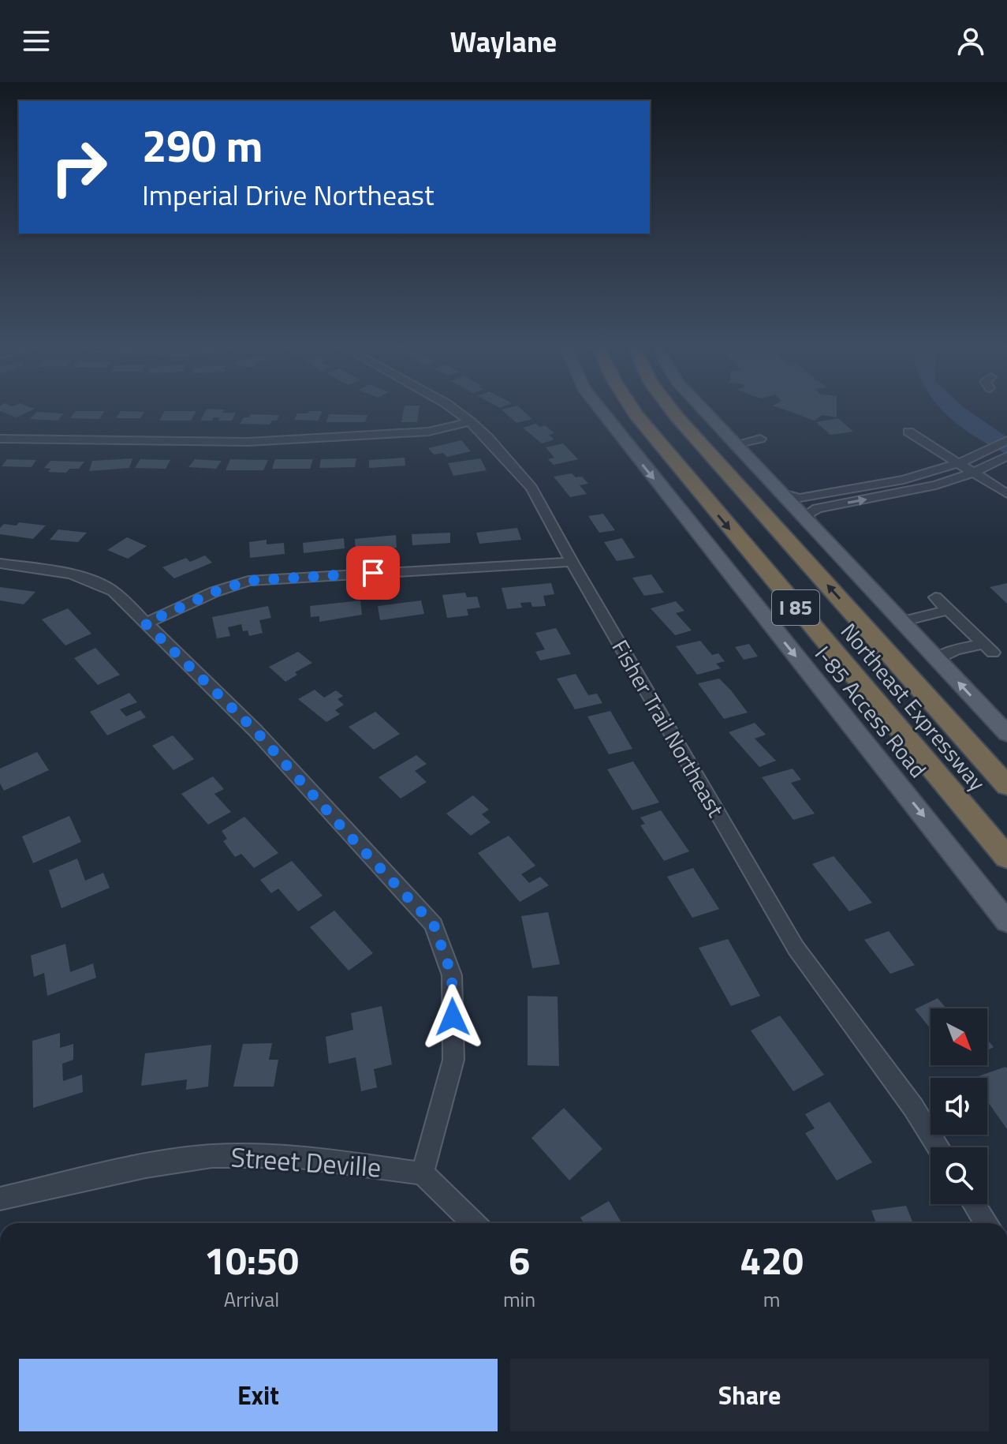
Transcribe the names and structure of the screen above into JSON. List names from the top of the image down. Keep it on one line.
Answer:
{"streets":{"highway":["I 85","Northeast Expressway"],"main road":["I-85 Access Road"],"street":["Fisher Trail Northeast","Street Deville"]},"north":"bottom right","page":{"header":"Waylane","turn":["290 m","Imperial Drive Northeast"],"eta":["10:50","Arrival","6","min","420","m"],"buttons":["Exit","Share"]}}
